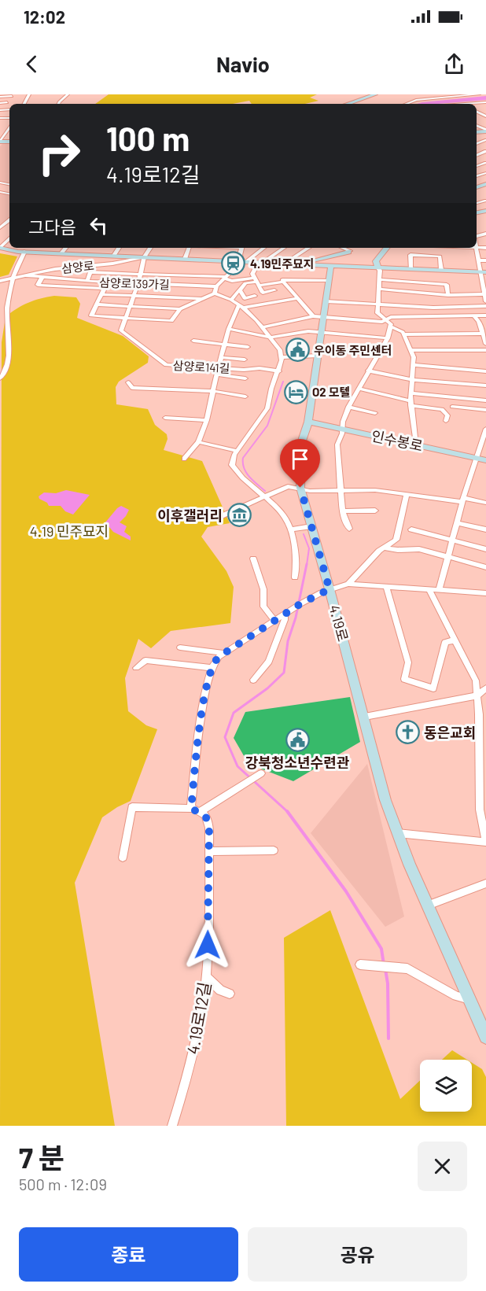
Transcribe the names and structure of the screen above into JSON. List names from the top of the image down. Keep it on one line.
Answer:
{"streets":{"street":["삼양로","삼양로139가길","삼양로141길","인수봉로","4.19로","4.19로12길"]},"crossings":[["삼양로","삼양로139가길"],["삼양로","삼양로141길"],["삼양로","4.19로"],["삼양로139가길","삼양로141길"],["인수봉로","4.19로"]],"parks":["4.19 민주묘지"],"places":{"station":["4.19민주묘지"],"public building":["우이동 주민센터","강북청소년수련관"],"hotel":["O2 모텔"],"museum":["이후갤러리"],"church":["동은교회"]},"page":{"status":"12:02","header":"Navio","turn":["100 m","4.19로12길"],"then":"그다음","heading":["7 분","500 m · 12:09"],"buttons":["종료","공유"]}}
